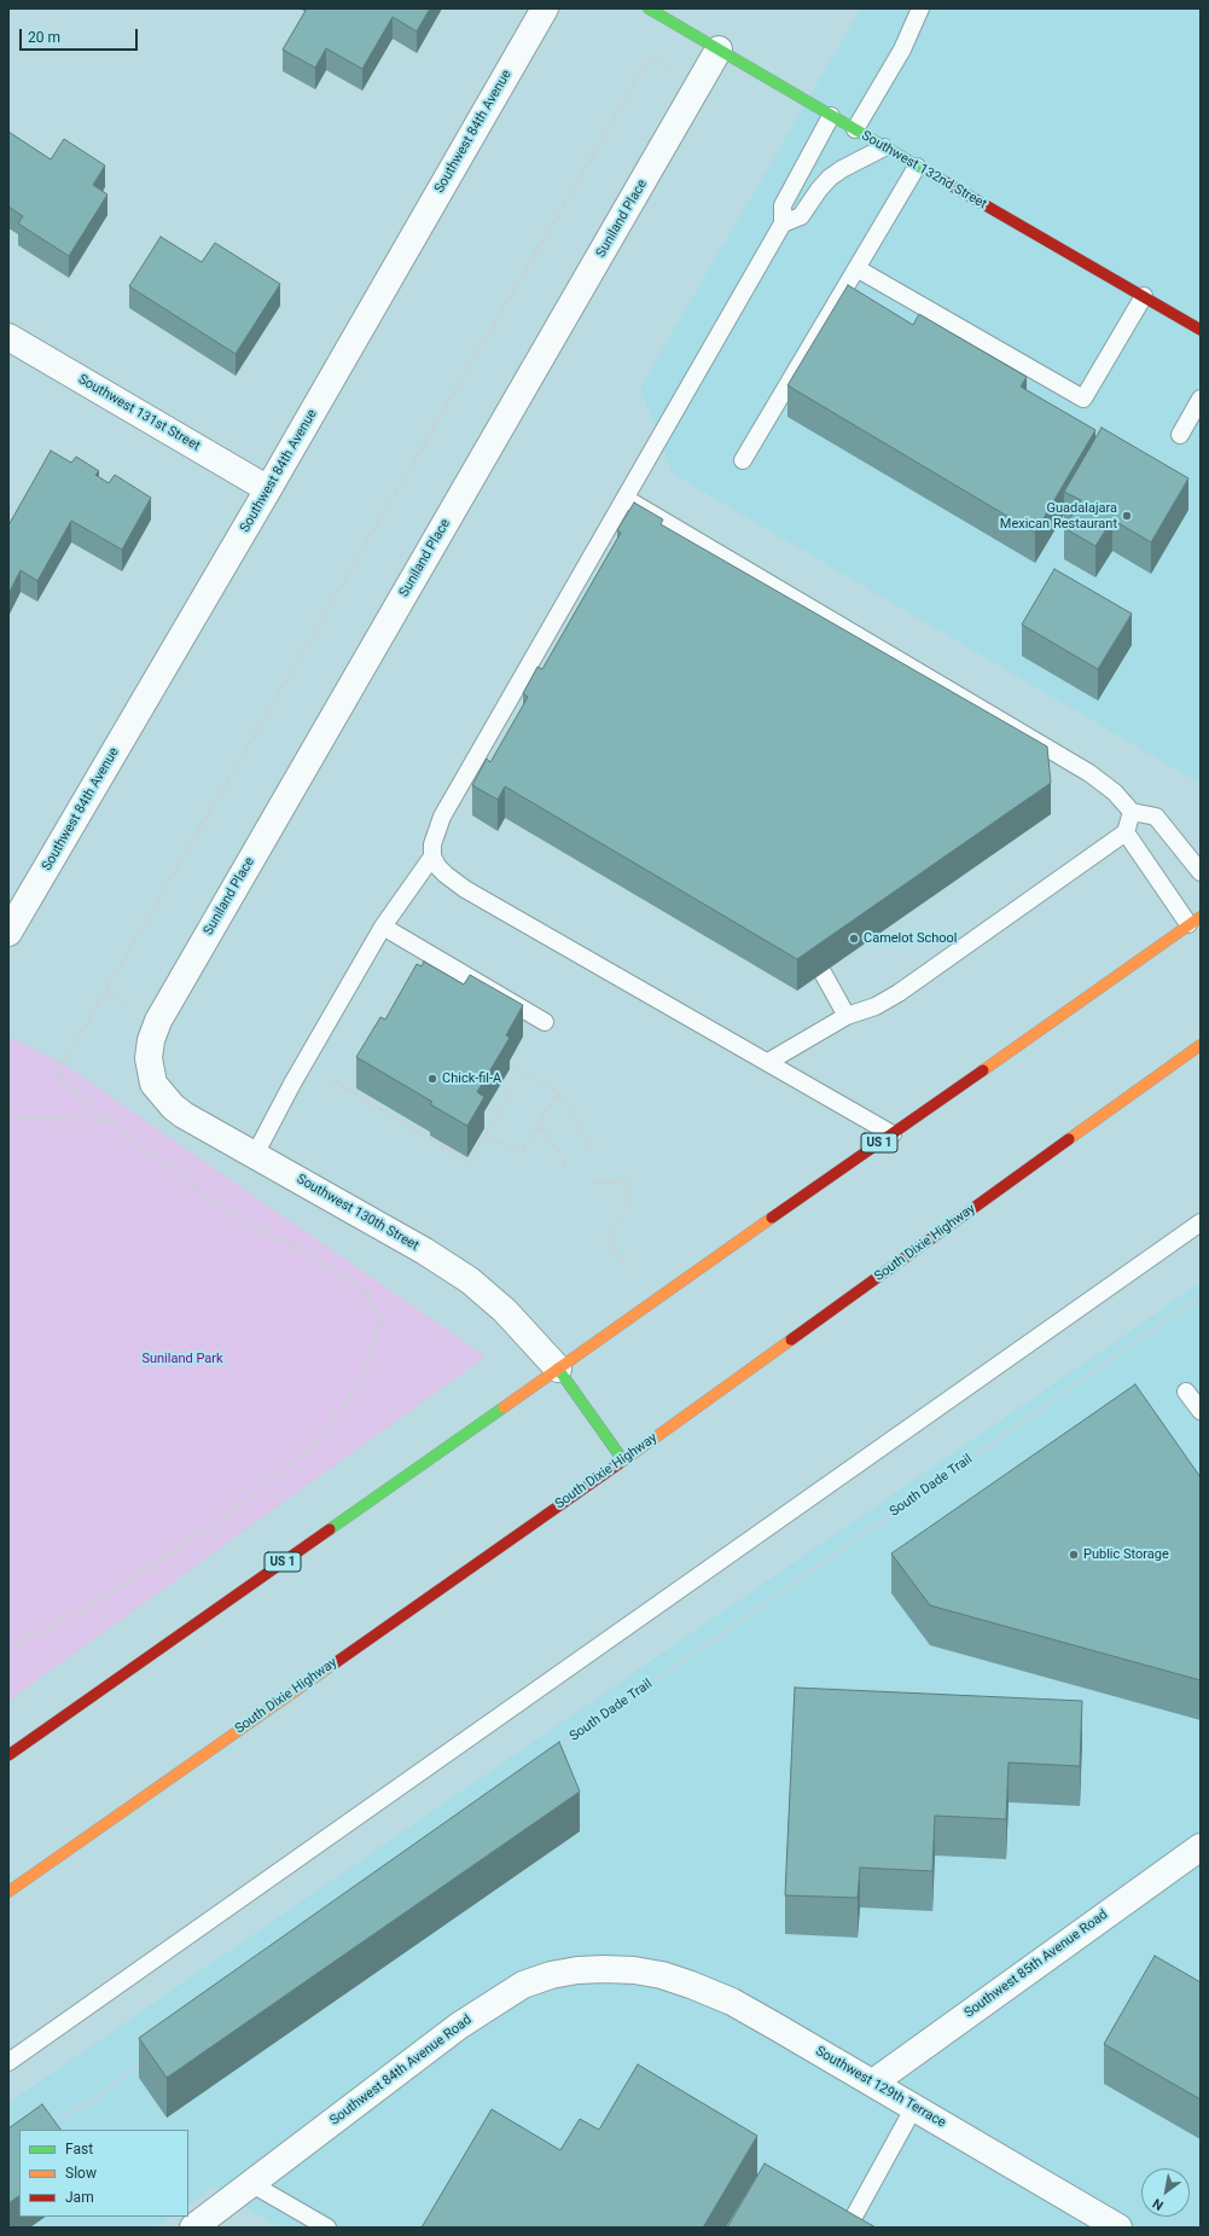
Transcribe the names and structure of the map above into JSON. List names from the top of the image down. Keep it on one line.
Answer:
{"streets":{"main road":["Southwest 132nd Street","US 1","South Dixie Highway"],"street":["Southwest 84th Avenue","Suniland Place","Southwest 131st Street","Southwest 130th Street","Southwest 85th Avenue Road","Southwest 84th Avenue Road","Southwest 129th Terrace"],"path":["South Dade Trail"]},"crossings":[["Southwest 84th Avenue","Southwest 131st Street"],["Southwest 132nd Street","Suniland Place"],["Suniland Place","Southwest 130th Street"],["US 1","Southwest 130th Street"],["Southwest 85th Avenue Road","Southwest 129th Terrace"],["Southwest 84th Avenue Road","Southwest 129th Terrace"]],"parks":["Suniland Park"],"places":["Guadalajara Mexican Restaurant","Camelot School","Chick-fil-A","Public Storage"],"legend":["Fast","Slow","Jam"],"scale_bar":"20 m","north":"bottom left"}
